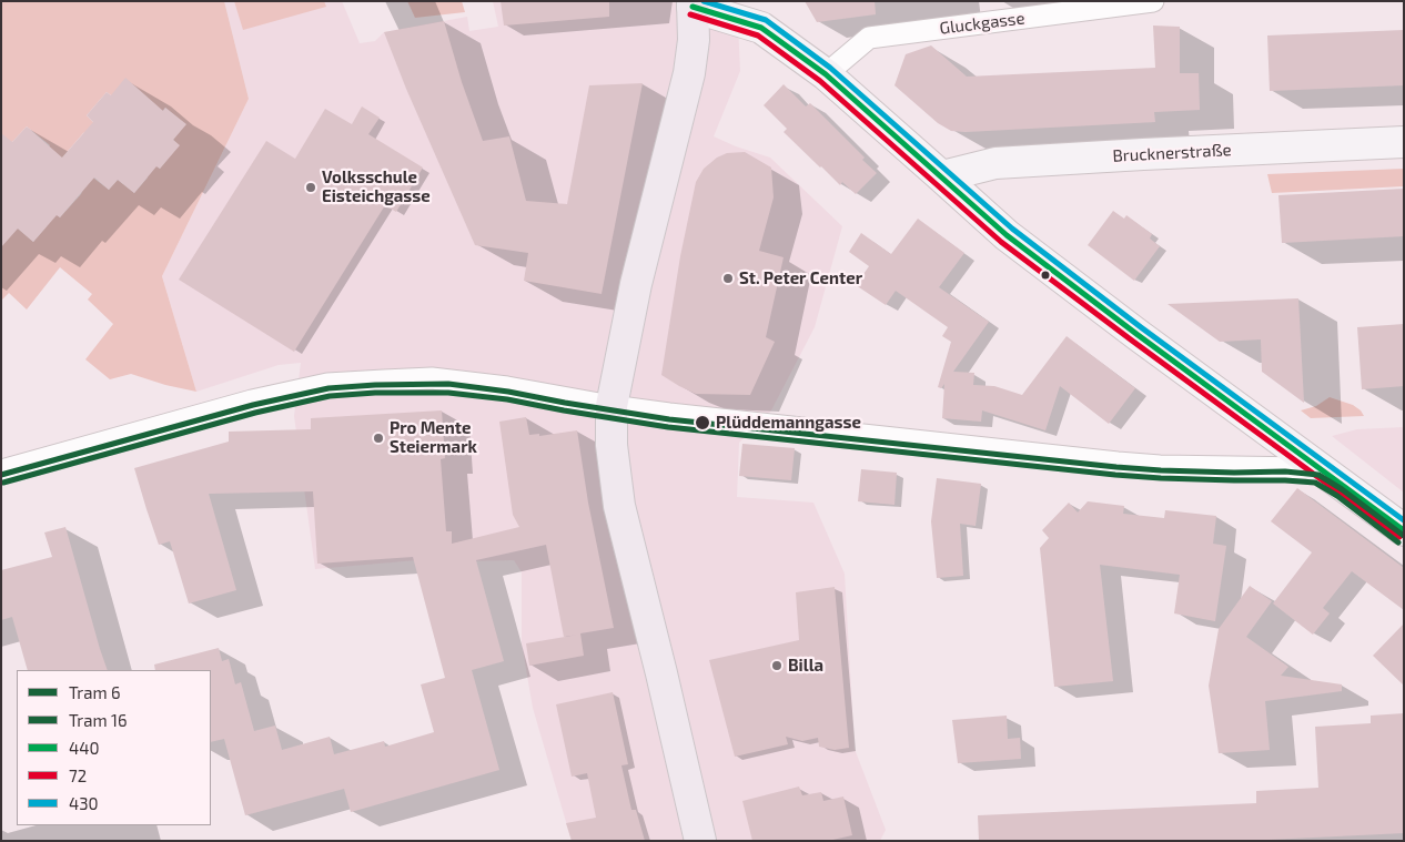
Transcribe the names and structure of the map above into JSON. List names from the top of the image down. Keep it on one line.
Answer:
{"streets":{"main road":["Brucknerstraße"],"street":["Gluckgasse"]},"places":["Volksschule Eisteichgasse","St. Peter Center","Plüddemanngasse","Pro Mente Steiermark","Billa"],"lines":["transit line 430","transit line 440","transit line 72","tram line 6","tram line 16"],"legend":["Tram 6","Tram 16","440","72","430"]}
